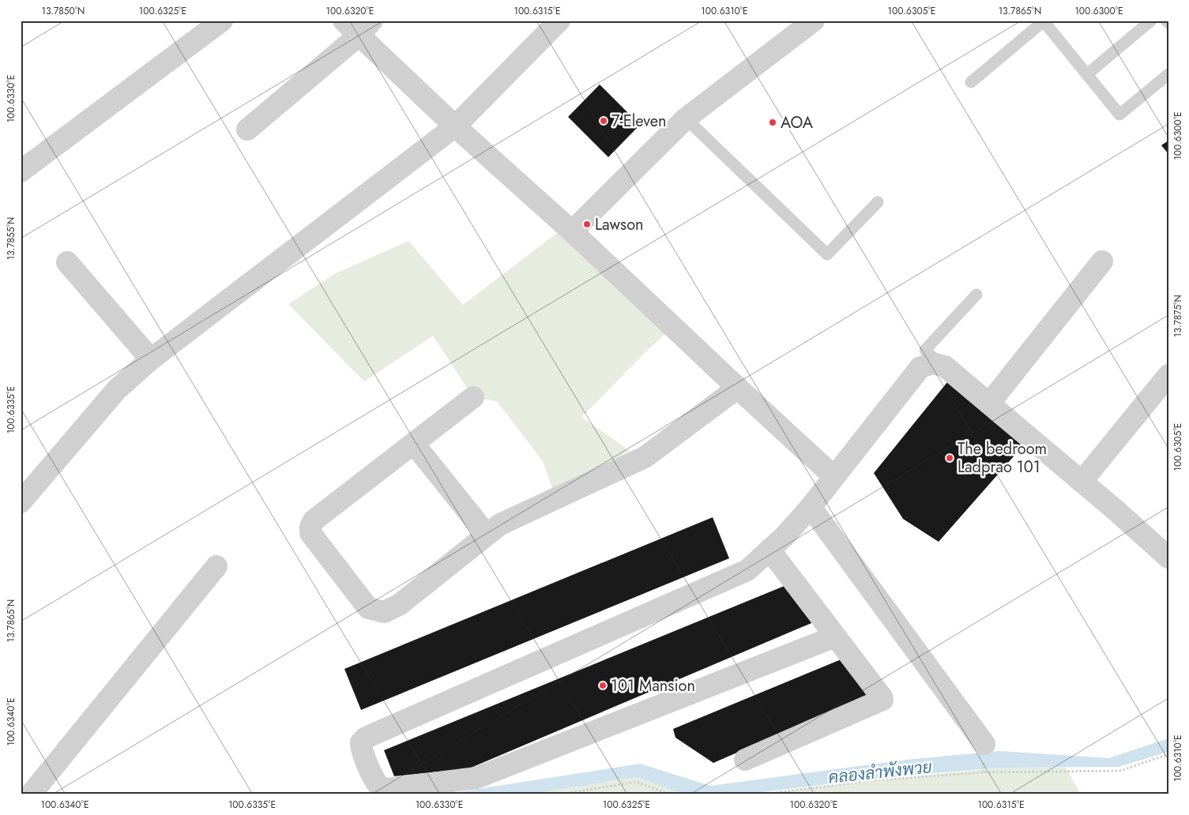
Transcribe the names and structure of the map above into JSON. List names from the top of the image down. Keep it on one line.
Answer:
{"water":["คลองลำพังพวย"],"places":["7-Eleven","AOA","Lawson","The bedroom Ladprao 101","101 Mansion"],"coordinates":["13.7850°N","100.6325°E","100.6320°E","100.6315°E","100.6310°E","100.6305°E","13.7865°N","100.6300°E","100.6330°E","13.7855°N","13.7875°N","100.6335°E","100.6340°E"]}
